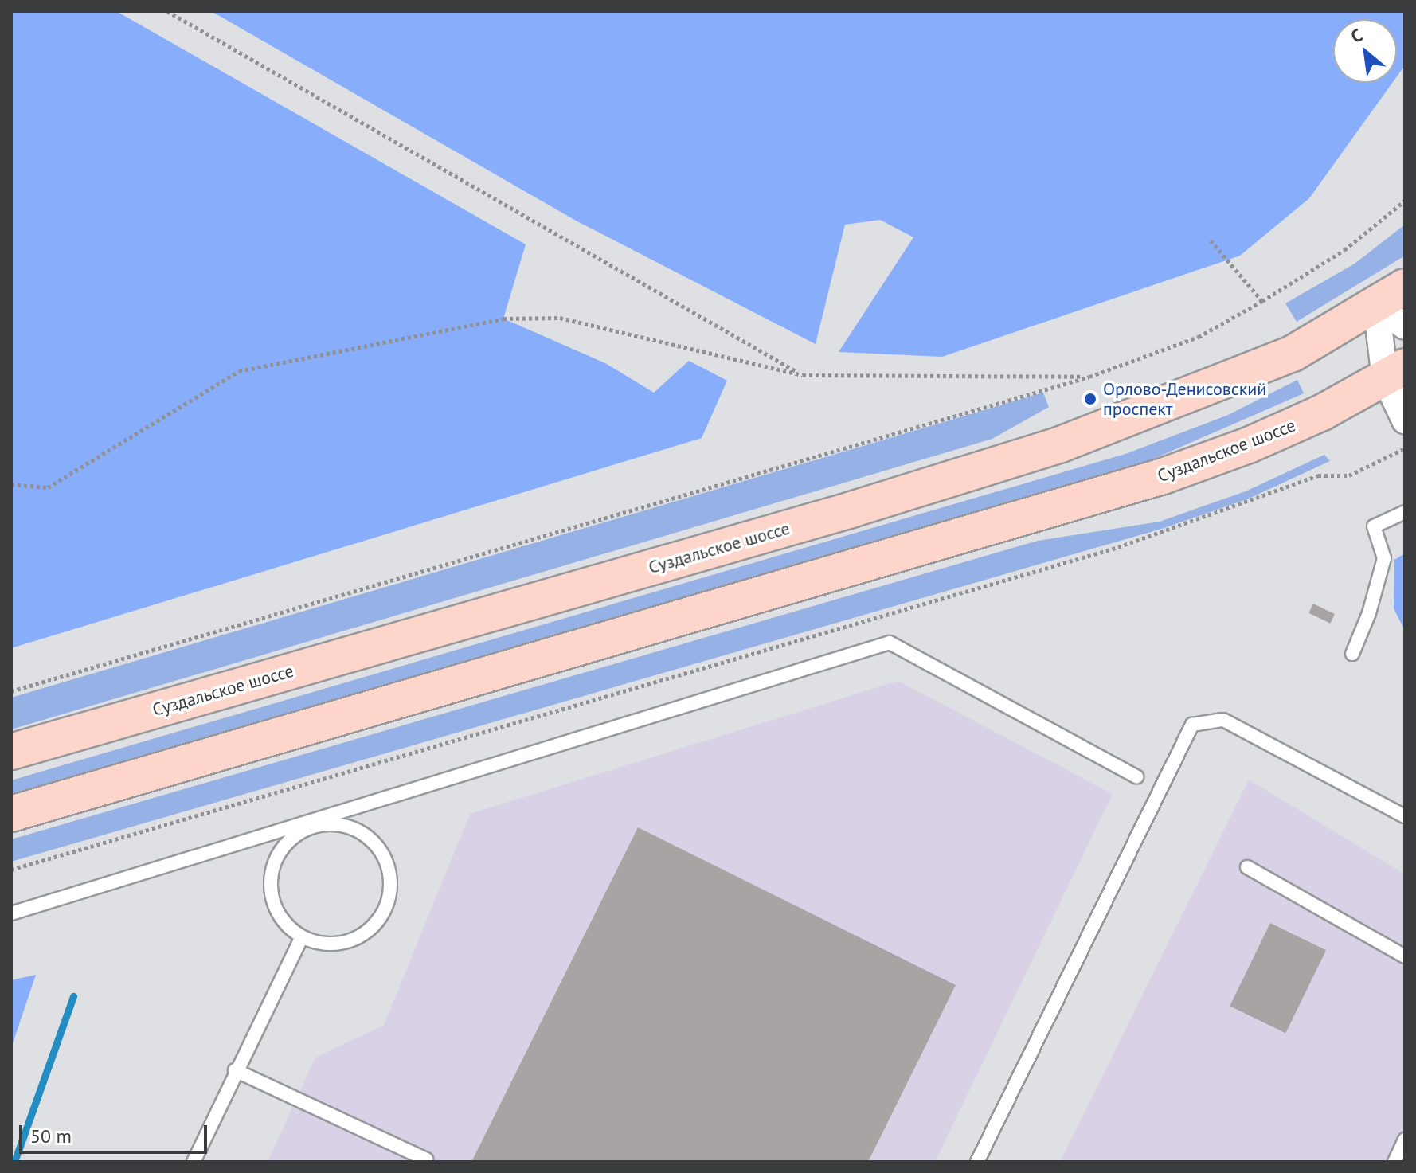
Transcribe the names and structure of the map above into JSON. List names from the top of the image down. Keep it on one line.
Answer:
{"streets":{"main road":["Суздальское шоссе"]},"places":["Орлово-Денисовский проспект"],"scale_bar":"50 m","north":"top left"}
